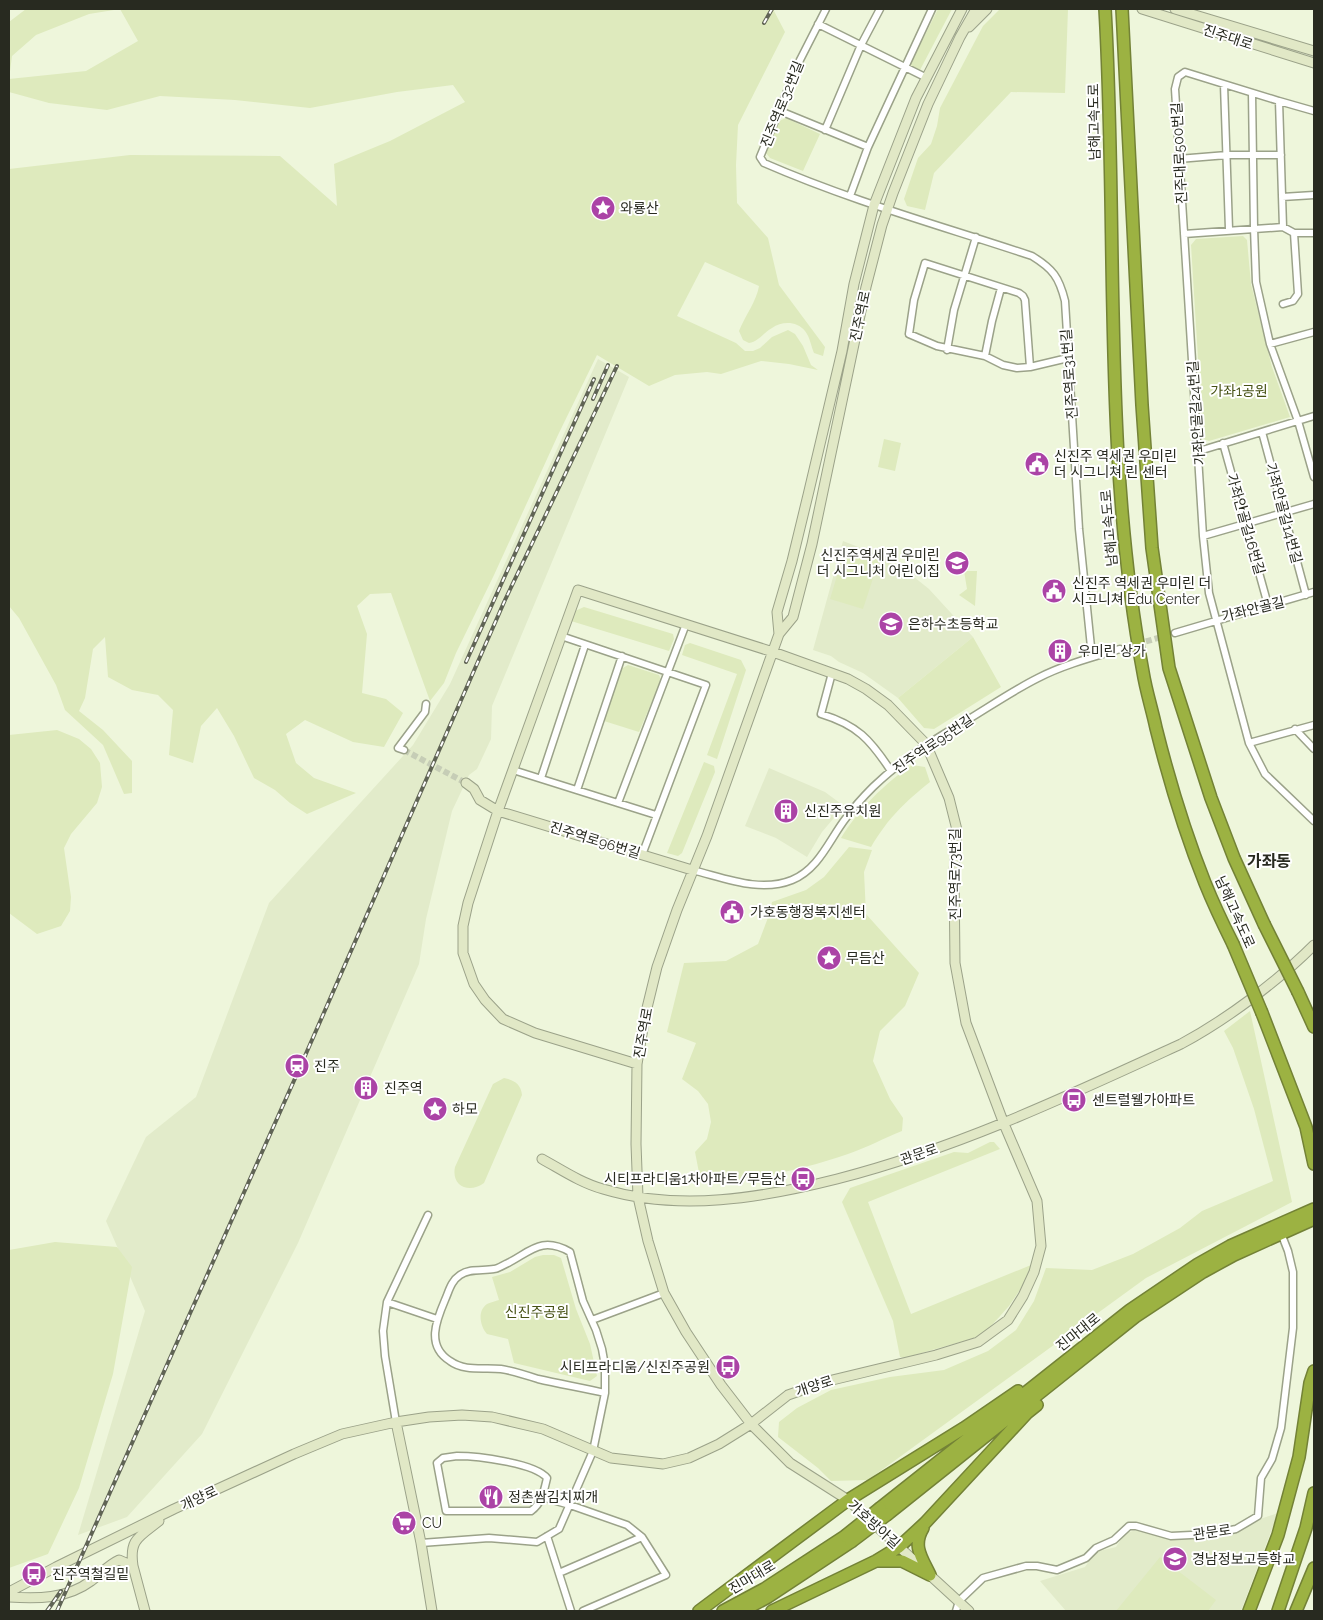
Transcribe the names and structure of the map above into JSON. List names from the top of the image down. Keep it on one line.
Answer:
{"streets":{"highway":["남해고속도로","진마대로"],"street":["진주대로","진주역로32번길","진주대로500번길","진주역로","진주역로31번길","가좌안골길24번길","가좌안골길14번길","가좌안골길16번길","가좌안골길","진주역로95번길","진주역로96번길","진주역로73번길","관문로","개양로","가호방아길"]},"crossings":[["진주역로32번길","진주역로"],["진주역로32번길","진주역로31번길"],["진주대로500번길","가좌안골길24번길"],["진주역로","진주역로31번길"],["진주역로","진주역로95번길"],["진주역로","진주역로96번길"],["진주역로","진주역로73번길"],["진주역로","관문로"],["진주역로","개양로"],["진주역로","가호방아길"],["진주역로31번길","진주역로95번길"],["가좌안골길24번길","가좌안골길"],["가좌안골길14번길","가좌안골길"],["가좌안골길16번길","가좌안골길"],["진주역로95번길","진주역로96번길"],["진주역로95번길","진주역로73번길"],["진주역로73번길","관문로"],["진주역로73번길","개양로"],["관문로","진마대로"],["관문로","개양로"],["관문로","가호방아길"],["개양로","가호방아길"]],"districts":["가좌동"],"parks":["가좌1공원","신진주공원"],"places":{"place":["와룡산","무듬산","하모"],"public building":["신진주 역세권 우미린 더 시그니쳐 린 센터","신진주 역세권 우미린 더 시그니쳐 Edu Center","가호동행정복지센터"],"school or university":["신진주역세권 우미린 더 시그니처 어린이집","은하수초등학교","경남정보고등학교"],"building":["우미린 상가","신진주유치원","진주역"],"station":["진주"],"bus stop":["센트럴웰가아파트","시티프라디움1차아파트/무듬산","시티프라디움/신진주공원","진주역철길밑"],"restaurant":["정촌쌈김치찌개"],"supermarket":["CU"]}}
